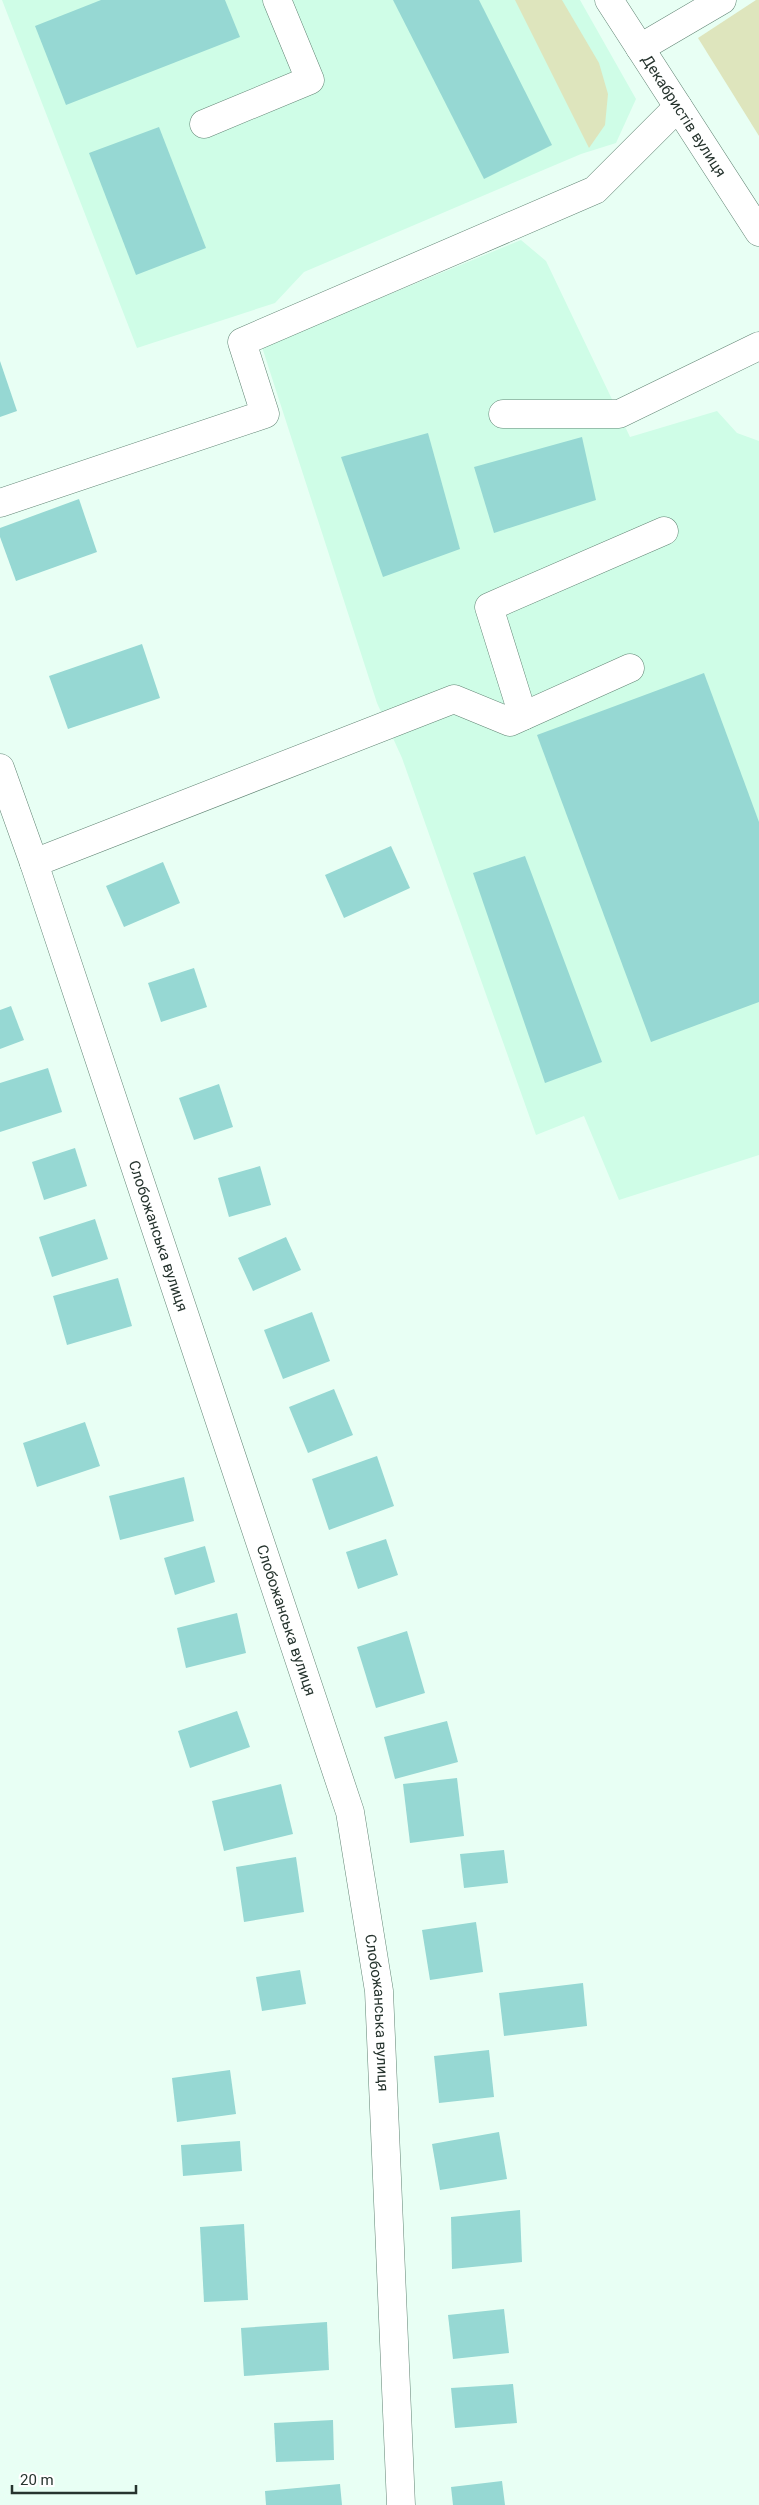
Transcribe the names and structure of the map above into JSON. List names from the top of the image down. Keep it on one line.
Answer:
{"streets":{"street":["Декабристів вулиця","Слобожанська вулиця"]},"scale_bar":"20 m"}
